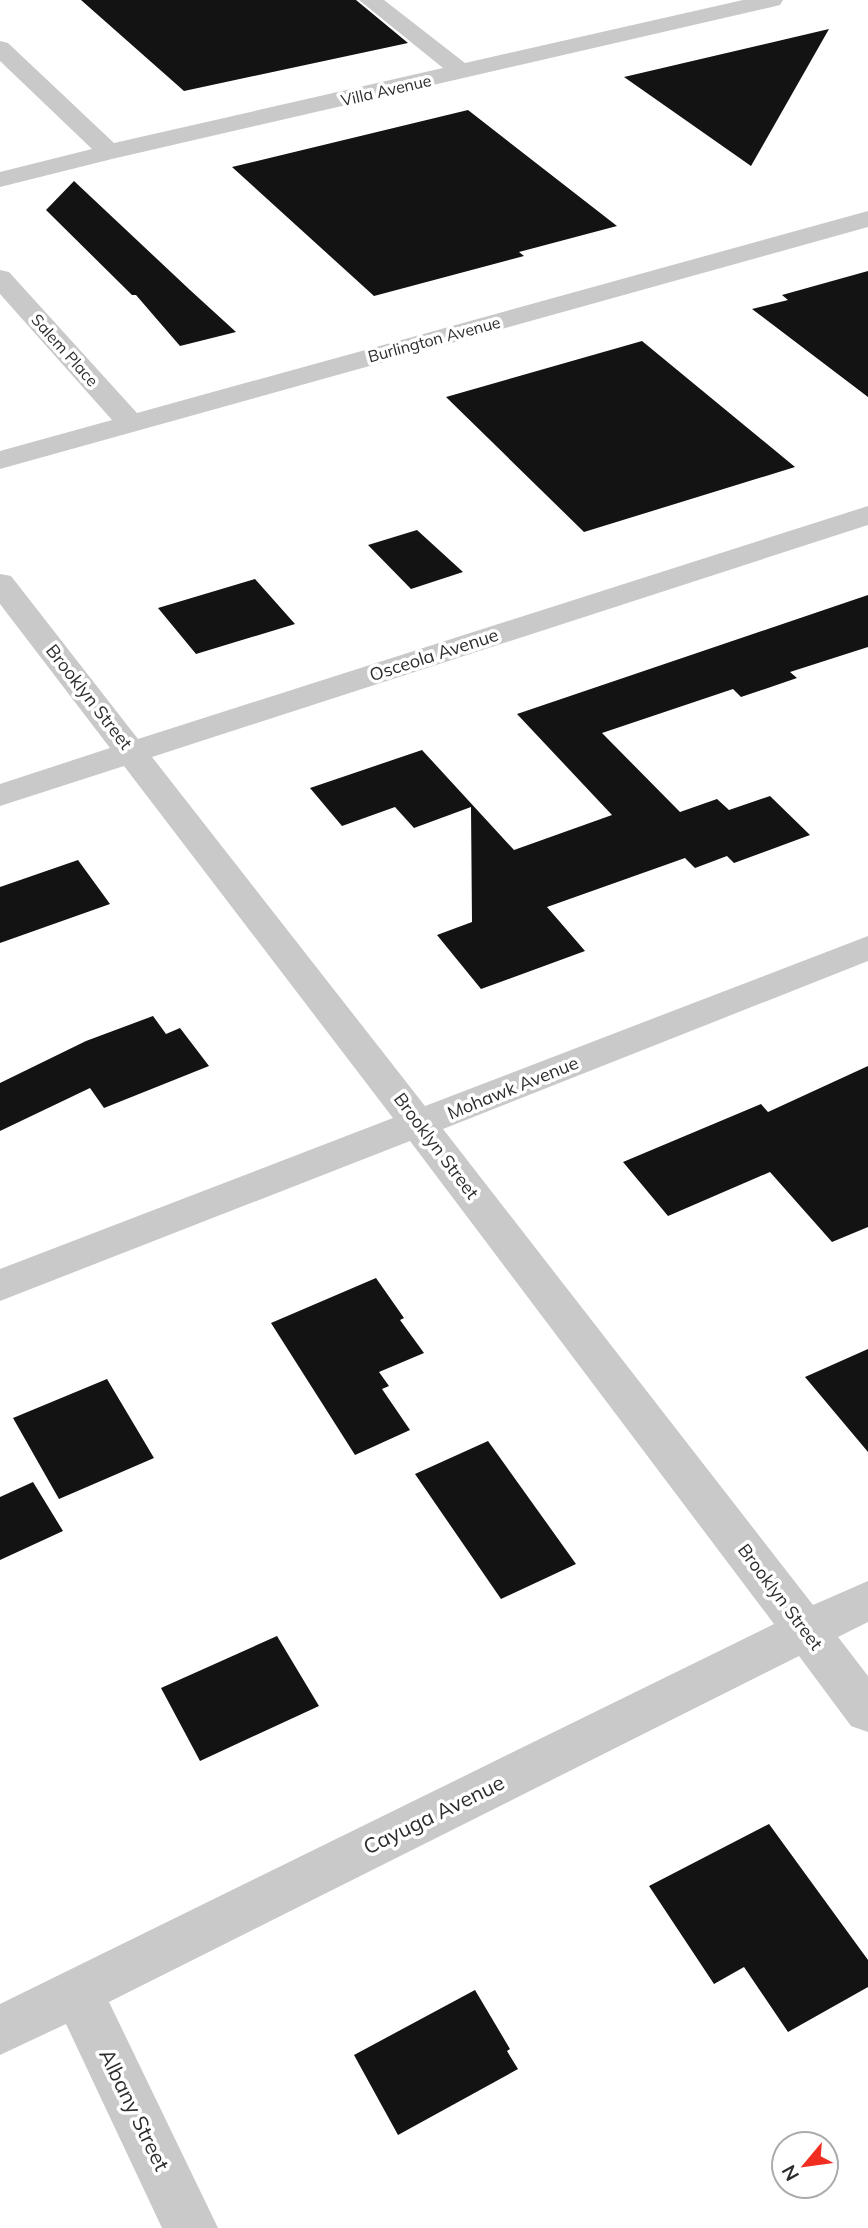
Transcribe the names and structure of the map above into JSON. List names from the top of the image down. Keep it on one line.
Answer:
{"streets":{"street":["Villa Avenue","Burlington Avenue","Salem Place","Osceola Avenue","Brooklyn Street","Mohawk Avenue","Cayuga Avenue","Albany Street"]},"crossings":[["Burlington Avenue","Salem Place"],["Osceola Avenue","Brooklyn Street"],["Brooklyn Street","Mohawk Avenue"],["Brooklyn Street","Cayuga Avenue"],["Cayuga Avenue","Albany Street"]],"north":"bottom left"}
